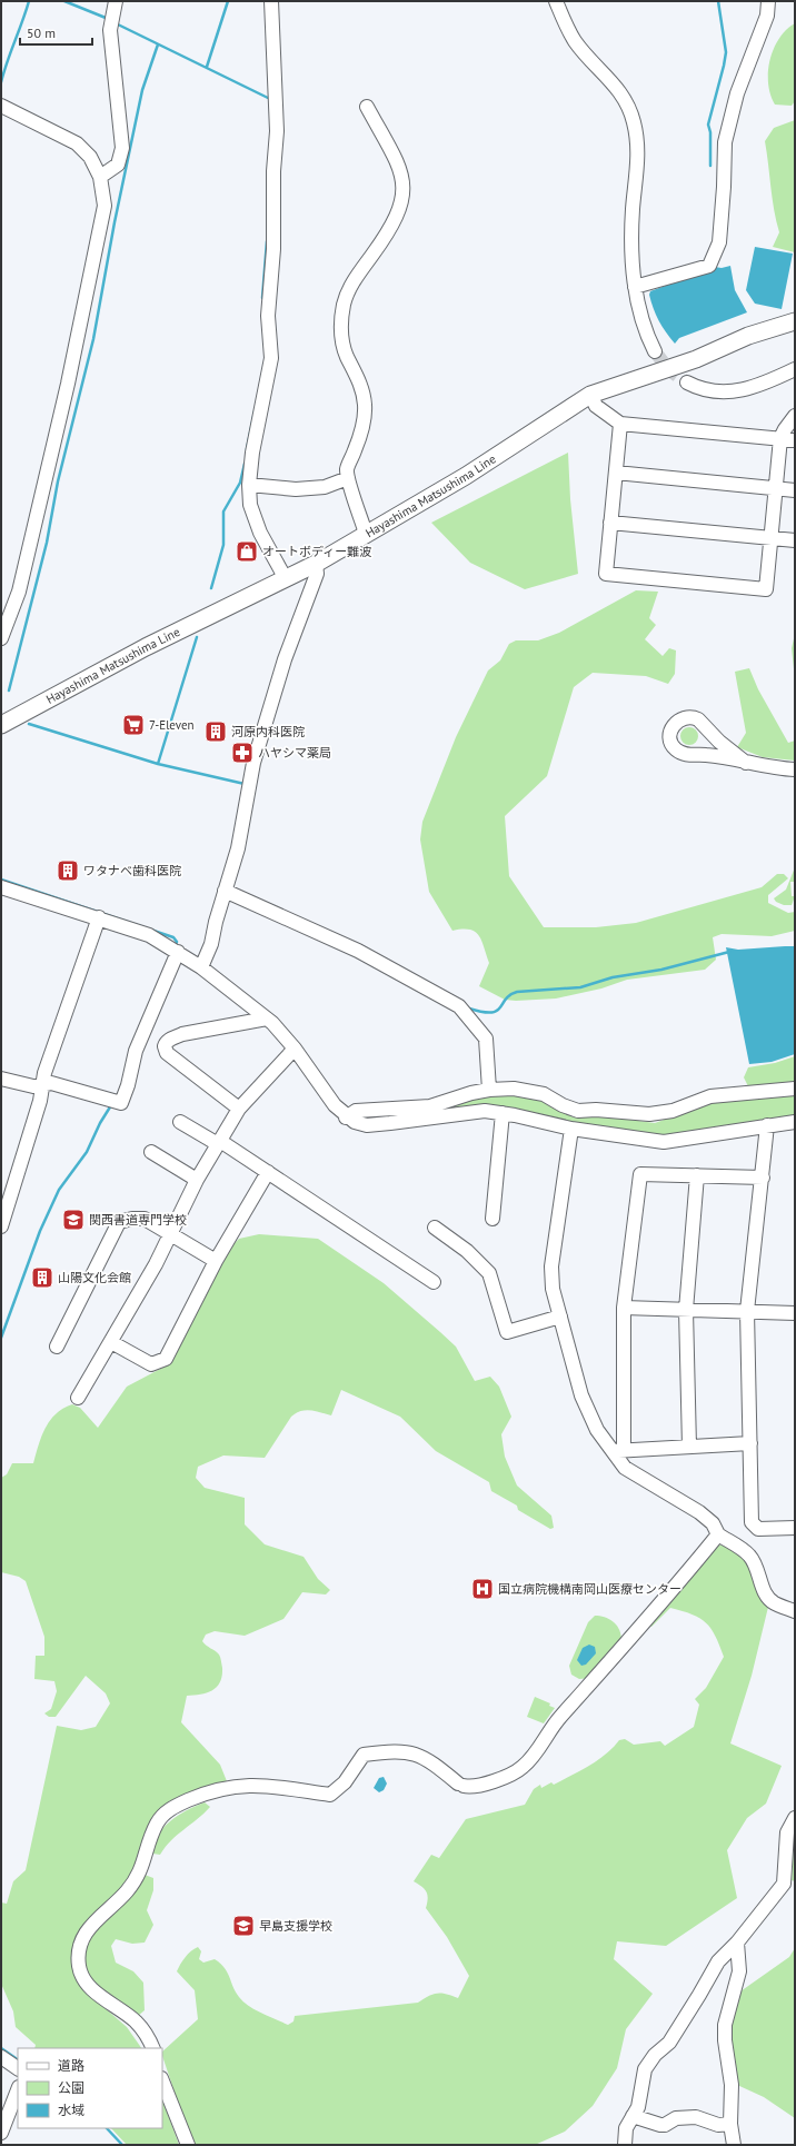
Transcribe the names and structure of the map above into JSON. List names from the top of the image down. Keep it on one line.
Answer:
{"streets":{"main road":["Hayashima Matsushima Line"]},"places":{"shop":["オートボディー難波"],"supermarket":["7-Eleven"],"building":["河原内科医院","ワタナベ歯科医院","山陽文化会館"],"pharmacy":["ハヤシマ薬局"],"school or university":["関西書道専門学校","早島支援学校"],"hospital":["国立病院機構南岡山医療センター"]},"legend":["道路","公園","水域"],"scale_bar":"50 m"}
